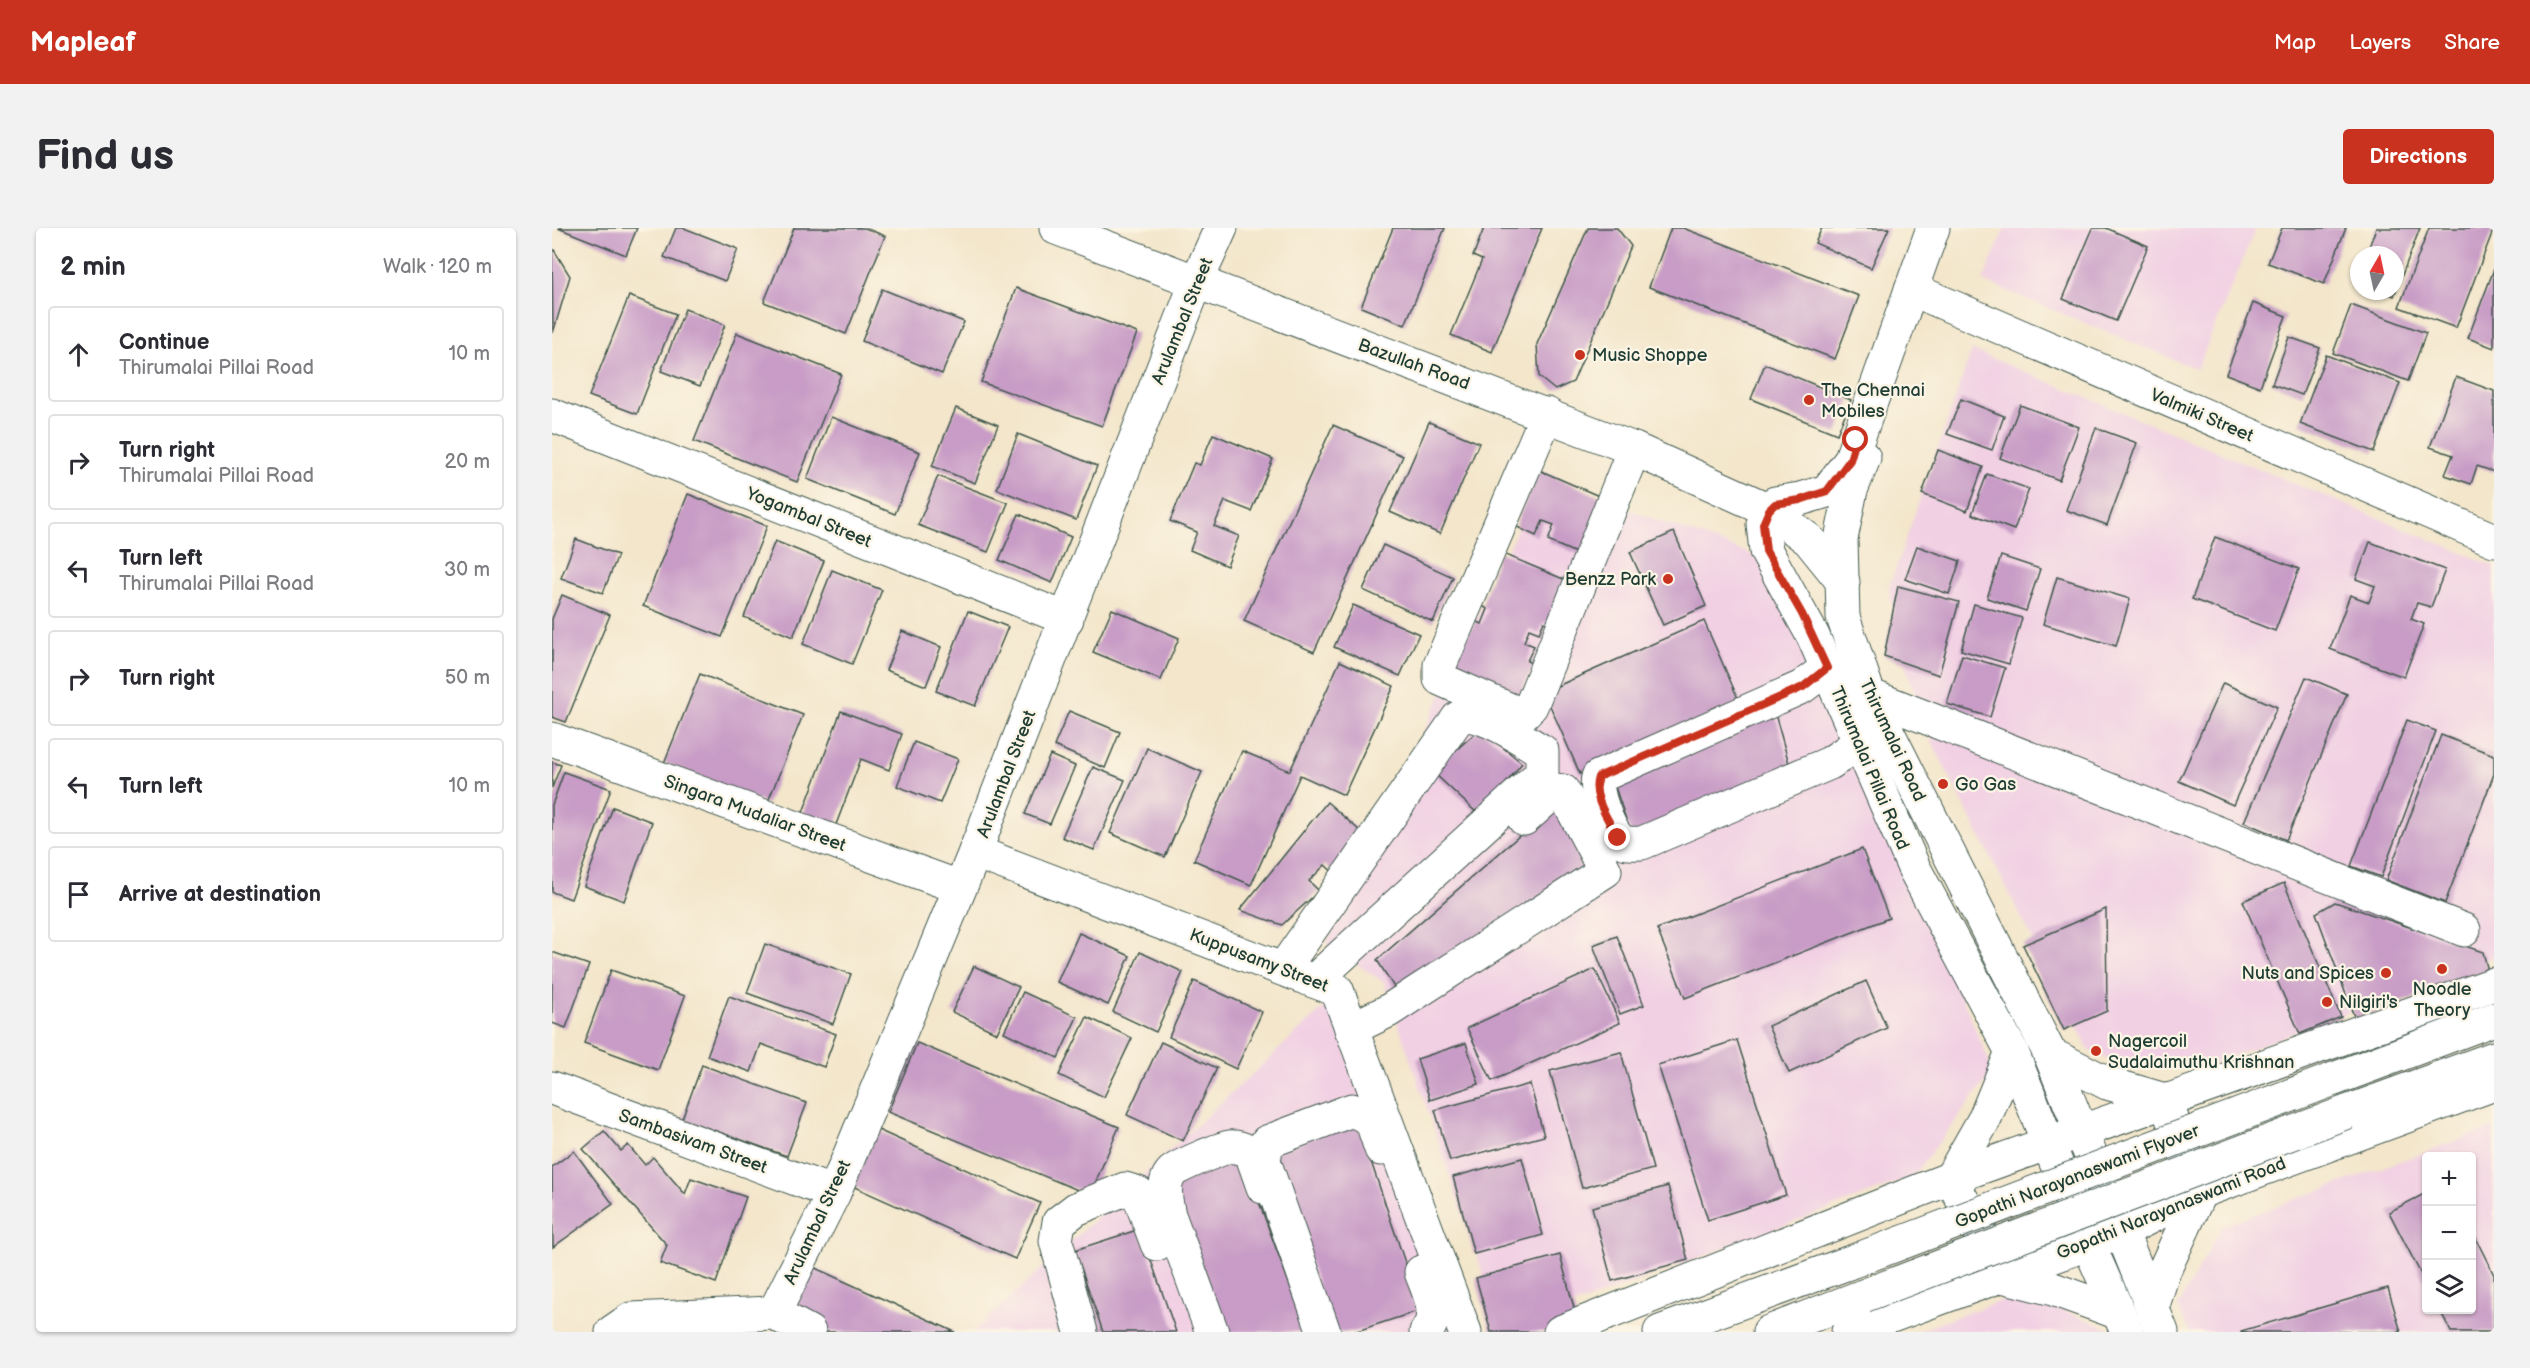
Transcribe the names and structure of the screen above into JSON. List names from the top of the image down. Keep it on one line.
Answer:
{"streets":{"main road":["Arulambal Street","Bazullah Road","Valmiki Street","Yogambal Street","Thirumalai Road","Thirumalai Pillai Road","Singara Mudaliar Street","Kuppusamy Street","Sambasivam Street","Gopathi Narayanaswami Flyover","Gopathi Narayanaswami Road"]},"crossings":[["Arulambal Street","Bazullah Road"],["Arulambal Street","Yogambal Street"],["Arulambal Street","Singara Mudaliar Street"],["Arulambal Street","Kuppusamy Street"],["Arulambal Street","Sambasivam Street"],["Bazullah Road","Thirumalai Pillai Road"],["Valmiki Street","Thirumalai Road"],["Thirumalai Road","Gopathi Narayanaswami Road"],["Thirumalai Pillai Road","Gopathi Narayanaswami Road"]],"places":["Music Shoppe","The Chennai Mobiles","Benzz Park","Go Gas","Noodle Theory","Nuts and Spices","Nilgiri's","Nagercoil Sudalaimuthu Krishnan"],"north":"top","page":{"header":"Mapleaf","nav":["Map","Layers","Share"],"buttons":"Directions","title":"Find us","heading":["2 min","Walk · 120 m"],"list":[["Continue","Thirumalai Pillai Road","10 m"],["Turn right","Thirumalai Pillai Road","20 m"],["Turn left","Thirumalai Pillai Road","30 m"],["Turn right","50 m"],["Turn left","10 m"],"Arrive at destination"],"map_buttons":["+","−"]}}
